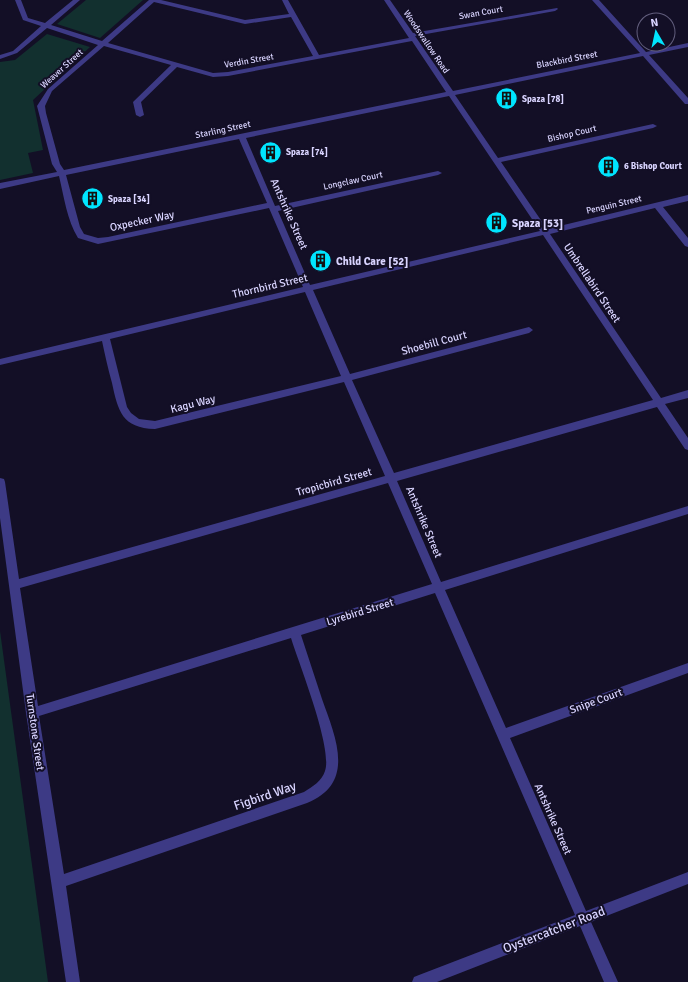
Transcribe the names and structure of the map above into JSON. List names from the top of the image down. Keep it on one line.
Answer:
{"streets":{"street":["Swan Court","Woodswallow Road","Blackbird Street","Verdin Street","Weaver Street","Starling Street","Bishop Court","Longclaw Court","Penguin Street","Antshrike Street","Oxpecker Way","Umbrellabird Street","Thornbird Street","Shoebill Court","Kagu Way","Tropicbird Street","Lyrebird Street","Snipe Court","Turnstone Street","Figbird Way","Oystercatcher Road"]},"crossings":[["Swan Court","Woodswallow Road"],["Swan Court","Verdin Street"],["Woodswallow Road","Blackbird Street"],["Woodswallow Road","Verdin Street"],["Woodswallow Road","Starling Street"],["Woodswallow Road","Umbrellabird Street"],["Blackbird Street","Starling Street"],["Blackbird Street","Umbrellabird Street"],["Verdin Street","Weaver Street"],["Weaver Street","Starling Street"],["Weaver Street","Oxpecker Way"],["Starling Street","Antshrike Street"],["Starling Street","Oxpecker Way"],["Starling Street","Umbrellabird Street"],["Bishop Court","Umbrellabird Street"],["Longclaw Court","Antshrike Street"],["Longclaw Court","Oxpecker Way"],["Penguin Street","Umbrellabird Street"],["Penguin Street","Thornbird Street"],["Antshrike Street","Oxpecker Way"],["Antshrike Street","Thornbird Street"],["Antshrike Street","Shoebill Court"],["Antshrike Street","Kagu Way"],["Antshrike Street","Tropicbird Street"],["Antshrike Street","Lyrebird Street"],["Antshrike Street","Snipe Court"],["Antshrike Street","Oystercatcher Road"],["Umbrellabird Street","Thornbird Street"],["Umbrellabird Street","Tropicbird Street"],["Thornbird Street","Kagu Way"],["Shoebill Court","Kagu Way"],["Tropicbird Street","Turnstone Street"],["Lyrebird Street","Turnstone Street"],["Lyrebird Street","Figbird Way"],["Turnstone Street","Figbird Way"]],"places":{"building":["Spaza [78]","Spaza [74]","6 Bishop Court","Spaza [34]","Spaza [53]","Child Care [52]"]},"north":"top"}
